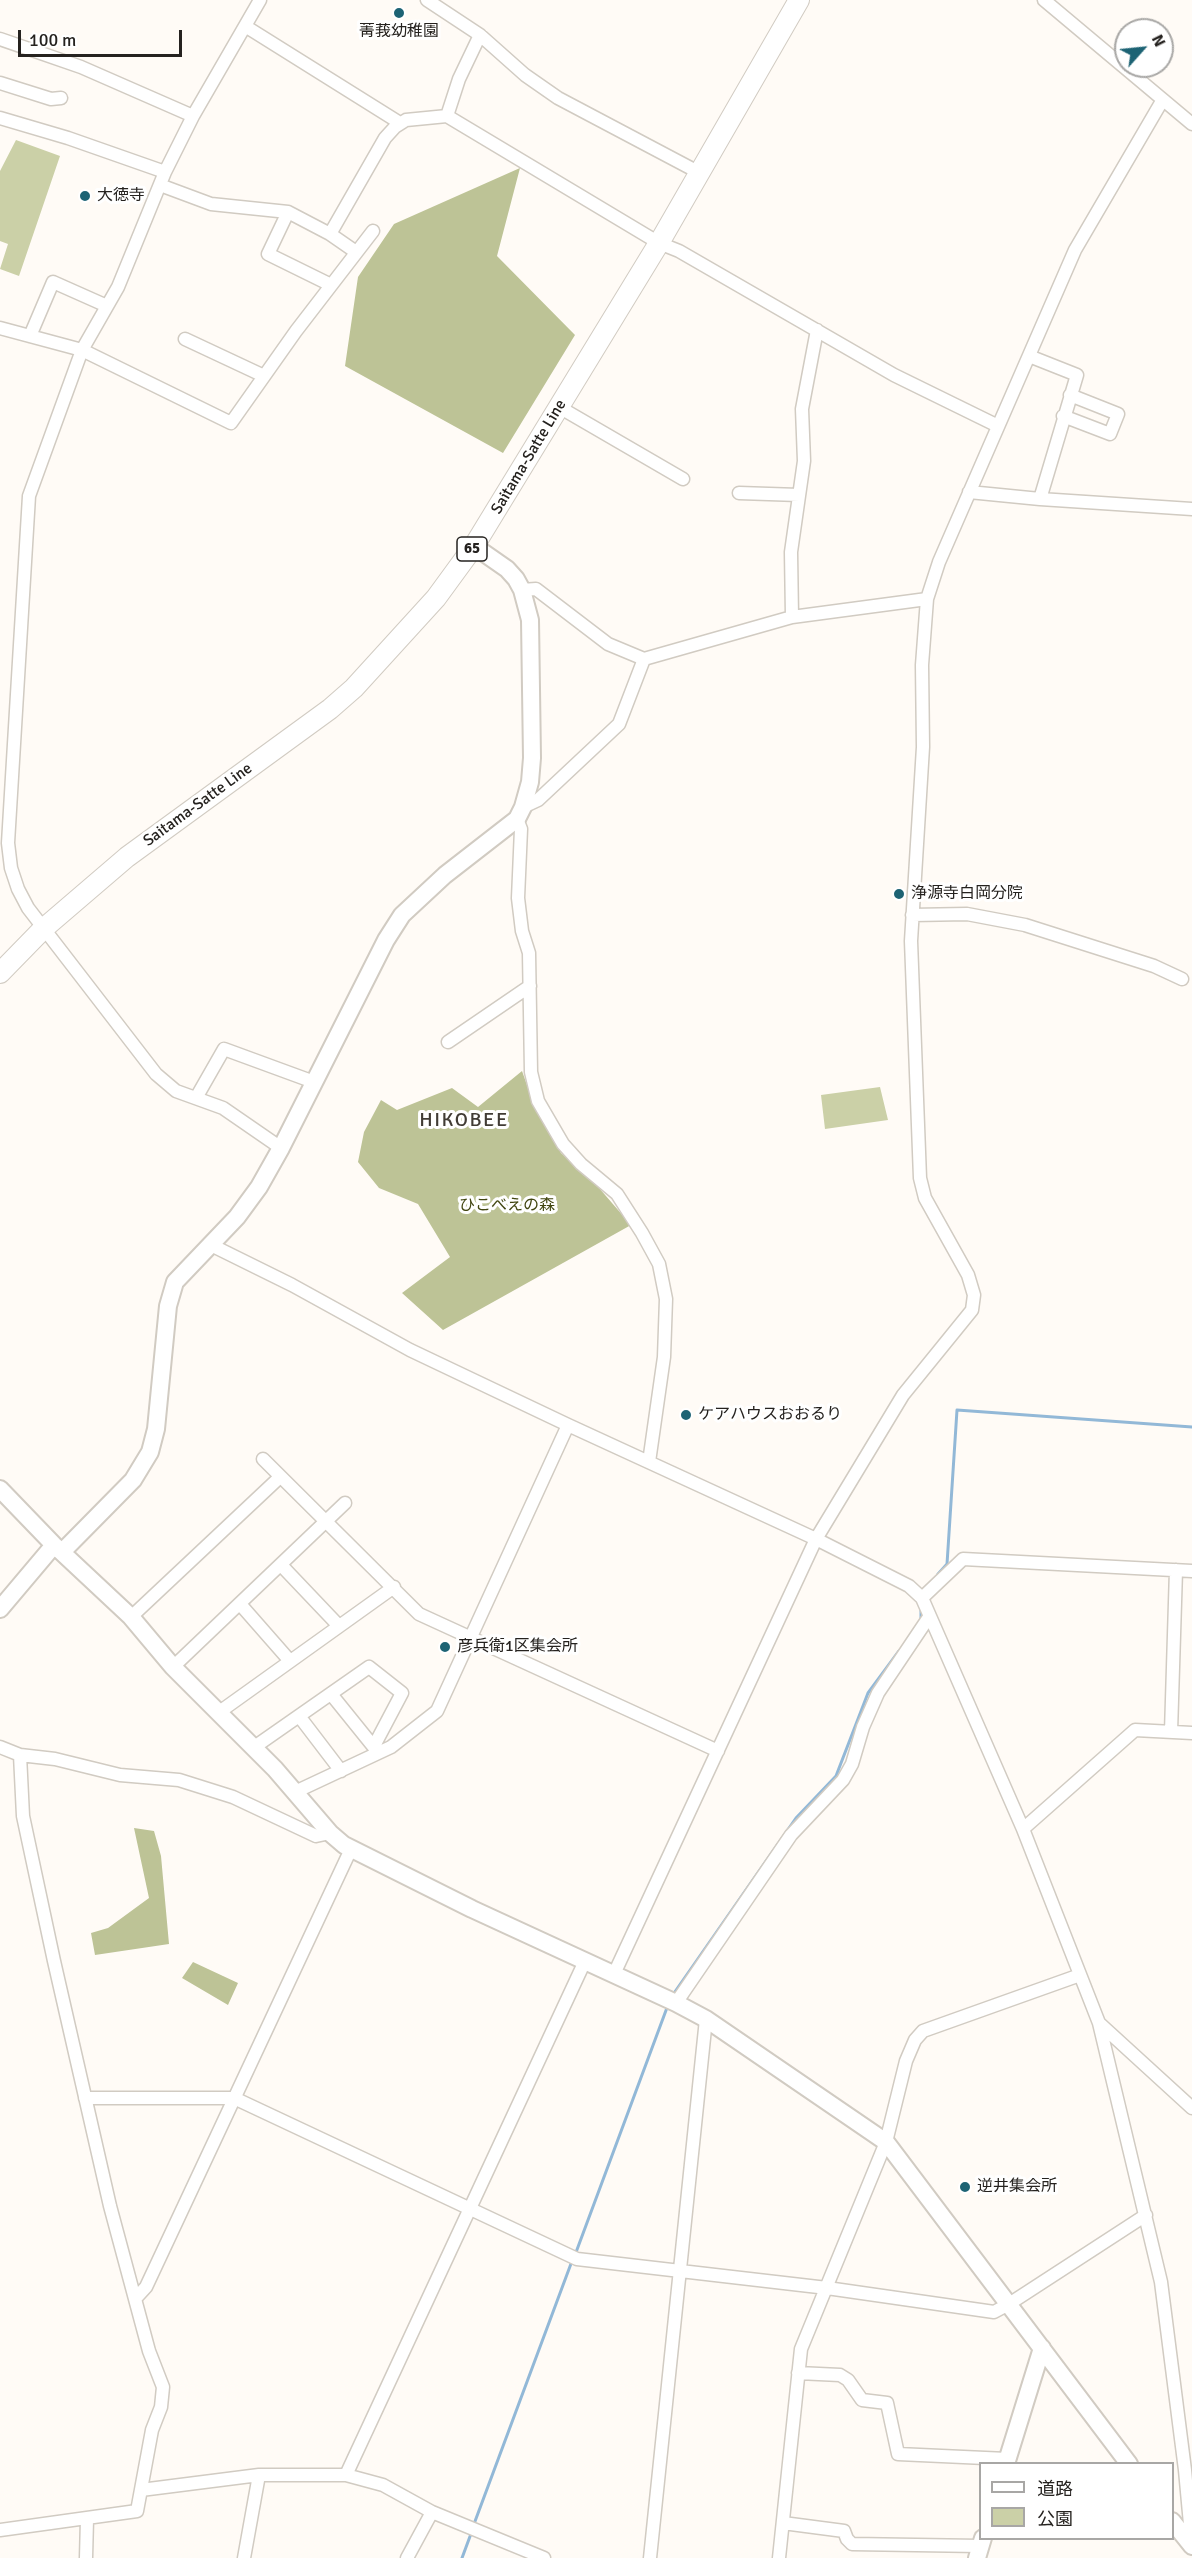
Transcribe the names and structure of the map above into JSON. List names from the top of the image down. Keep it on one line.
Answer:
{"streets":{"main road":["Saitama-Satte Line","65"]},"districts":["HIKOBEE"],"parks":["ひこべえの森"],"places":["菁莪幼稚園","大徳寺","浄源寺白岡分院","ケアハウスおおるり","彦兵衛1区集会所","逆井集会所"],"legend":["道路","公園"],"scale_bar":"100 m","north":"top right"}
